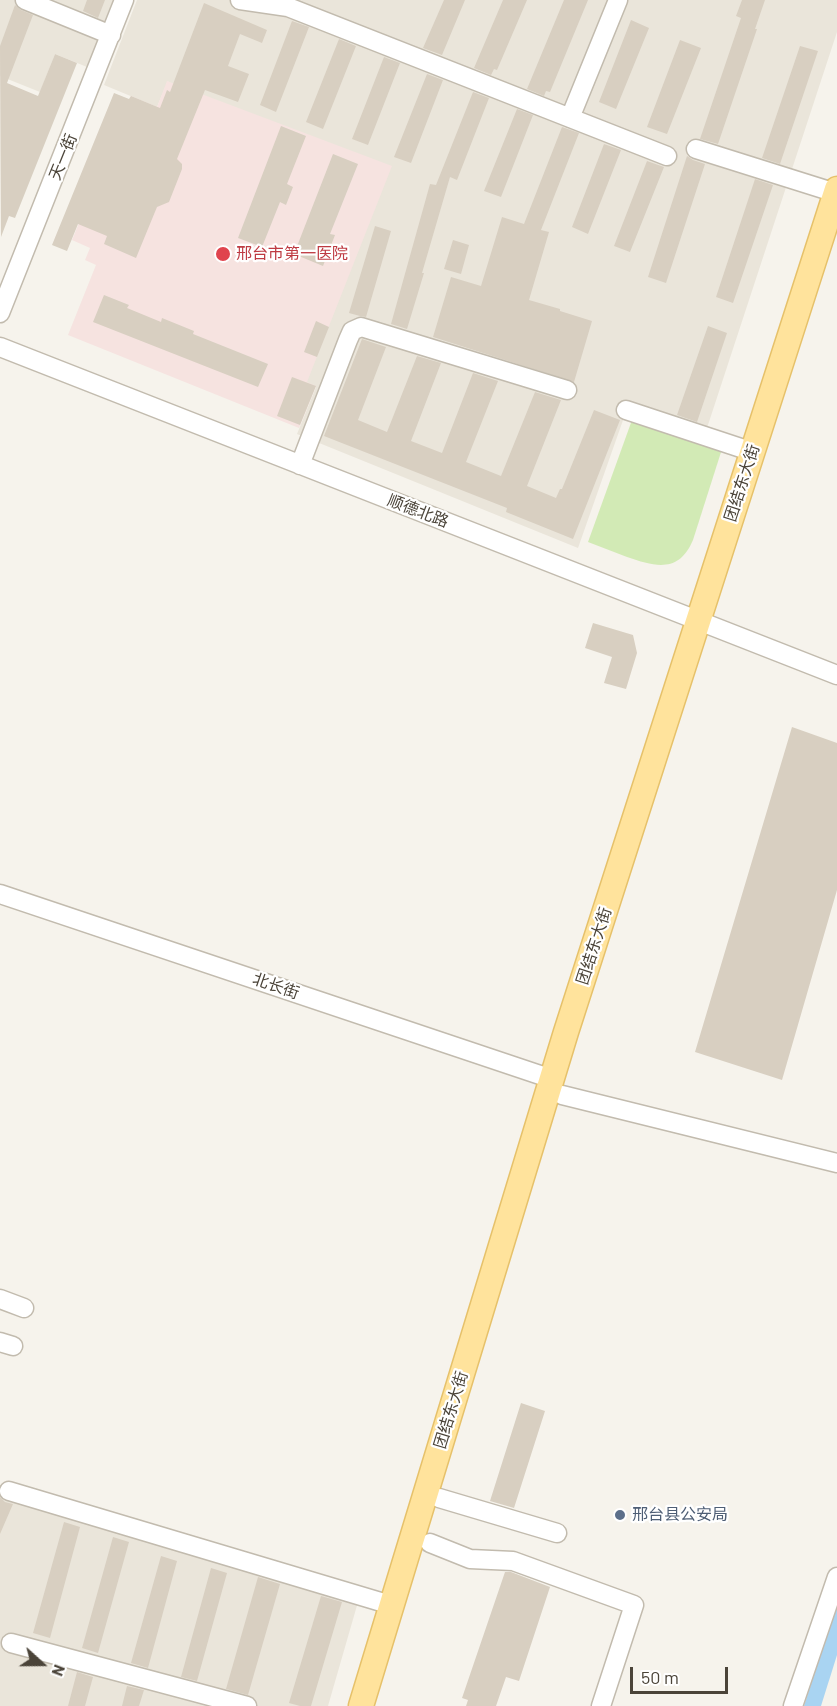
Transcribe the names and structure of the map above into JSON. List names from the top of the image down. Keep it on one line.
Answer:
{"streets":{"main road":["团结东大街"],"street":["天一街","顺德北路","北长街"]},"crossings":[["团结东大街","顺德北路"],["团结东大街","北长街"]],"places":["邢台市第一医院","邢台县公安局"],"scale_bar":"50 m","north":"right"}
